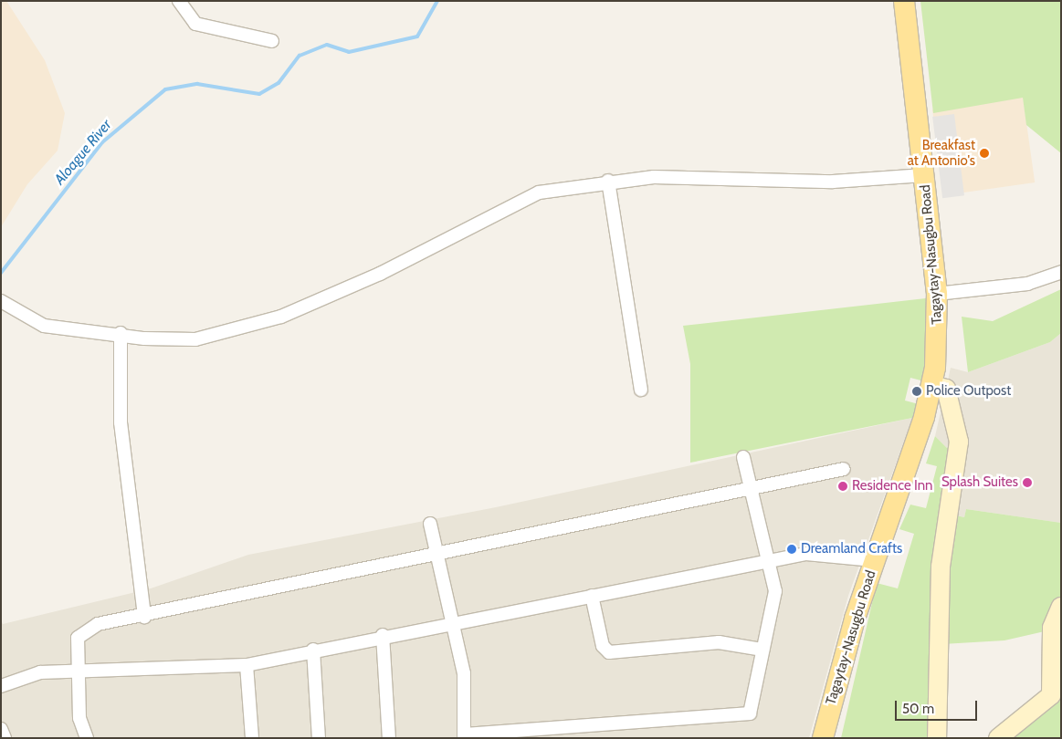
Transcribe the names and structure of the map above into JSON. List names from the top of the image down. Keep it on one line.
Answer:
{"streets":{"main road":["Tagaytay-Nasugbu Road"]},"water":["Aloague River"],"places":["Breakfast at Antonio's","Police Outpost","Splash Suites","Residence Inn","Dreamland Crafts"],"scale_bar":"50 m"}
